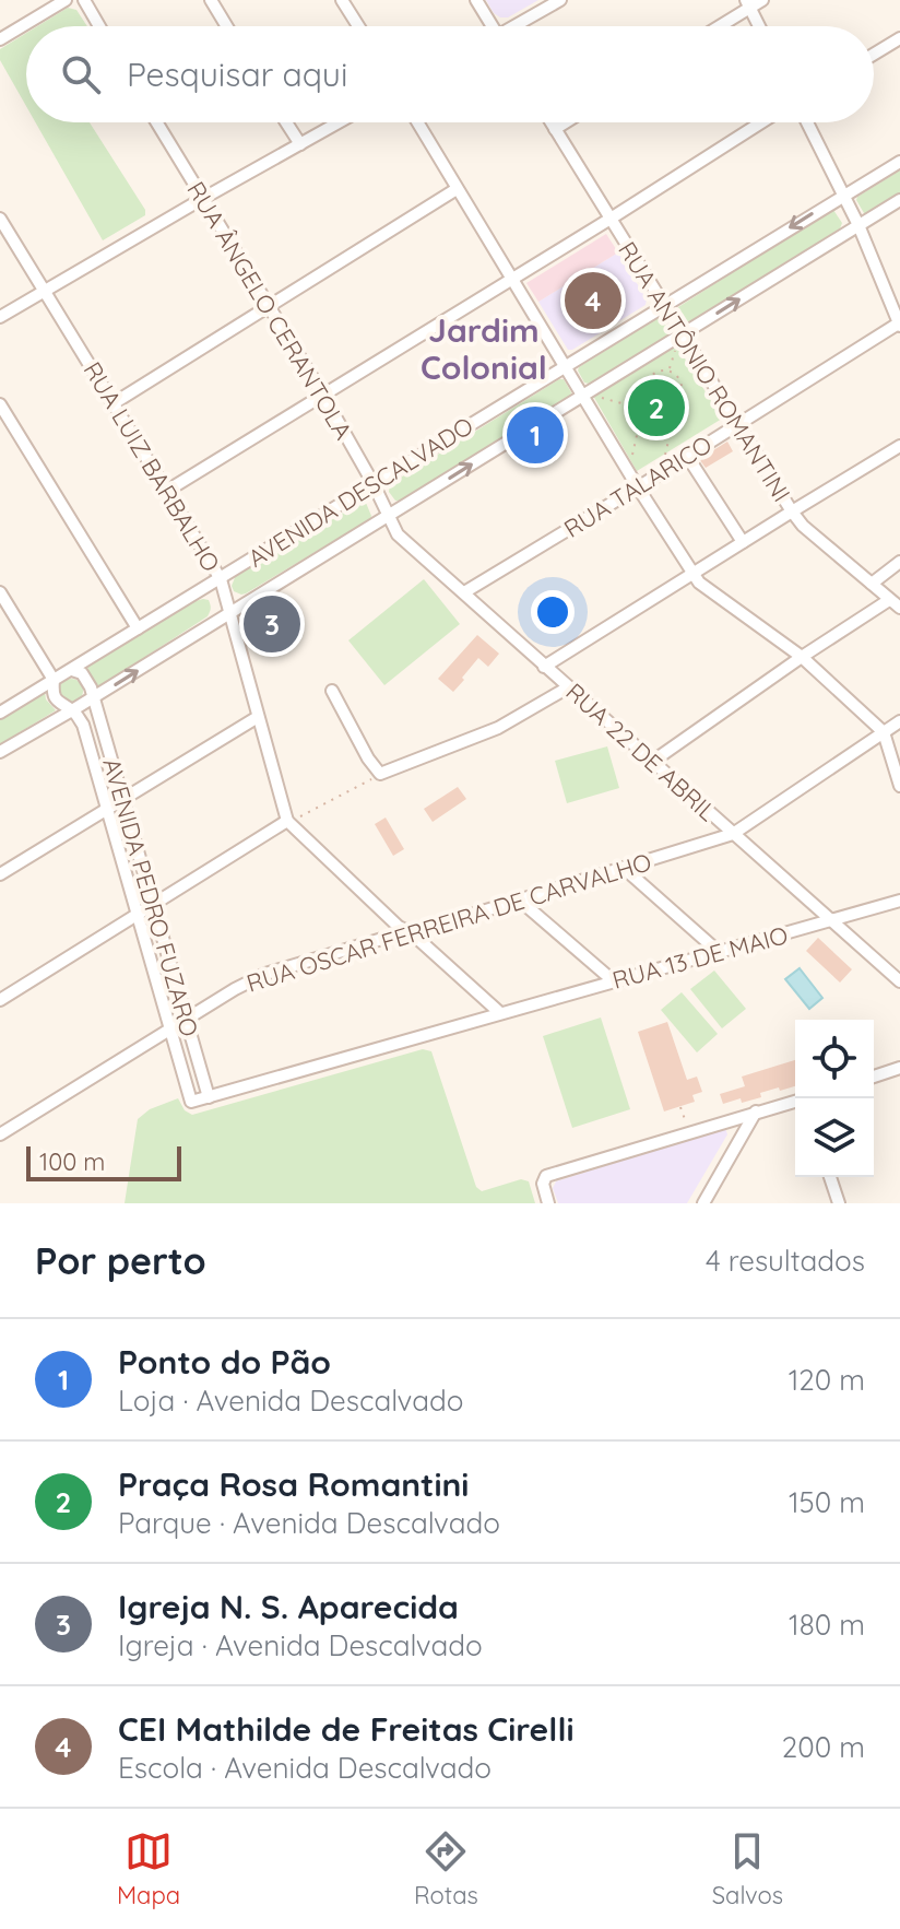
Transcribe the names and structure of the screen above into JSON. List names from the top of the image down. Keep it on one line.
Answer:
{"streets":{"street":["RUA ÂNGELO CERANTOLA","RUA ANTÔNIO ROMANTINI","RUA LUIZ BARBALHO","RUA TALARICO","AVENIDA DESCALVADO","RUA 22 DE ABRIL","AVENIDA PEDRO FUZARO","RUA OSCAR FERREIRA DE CARVALHO","RUA 13 DE MAIO"]},"crossings":[["RUA ÂNGELO CERANTOLA","AVENIDA DESCALVADO"],["RUA ÂNGELO CERANTOLA","RUA 22 DE ABRIL"],["RUA ANTÔNIO ROMANTINI","RUA TALARICO"],["RUA ANTÔNIO ROMANTINI","AVENIDA DESCALVADO"],["RUA LUIZ BARBALHO","AVENIDA DESCALVADO"],["RUA TALARICO","RUA 22 DE ABRIL"],["AVENIDA DESCALVADO","RUA 22 DE ABRIL"],["AVENIDA DESCALVADO","AVENIDA PEDRO FUZARO"],["RUA 22 DE ABRIL","RUA OSCAR FERREIRA DE CARVALHO"],["RUA 22 DE ABRIL","RUA 13 DE MAIO"],["AVENIDA PEDRO FUZARO","RUA OSCAR FERREIRA DE CARVALHO"],["AVENIDA PEDRO FUZARO","RUA 13 DE MAIO"]],"districts":["Jardim Colonial"],"scale_bar":"100 m","page":{"search":"Pesquisar aqui","pins":["4","2","1","3"],"scale":"100 m","heading":["Por perto","4 resultados"],"list":[{"mark":"1","name":"Ponto do Pão","note":"Loja · Avenida Descalvado","value":"120 m"},{"mark":"2","name":"Praça Rosa Romantini","note":"Parque · Avenida Descalvado","value":"150 m"},{"mark":"3","name":"Igreja N. S. Aparecida","note":"Igreja · Avenida Descalvado","value":"180 m"},{"mark":"4","name":"CEI Mathilde de Freitas Cirelli","note":"Escola · Avenida Descalvado","value":"200 m"}],"nav":["Mapa","Rotas","Salvos"]}}
